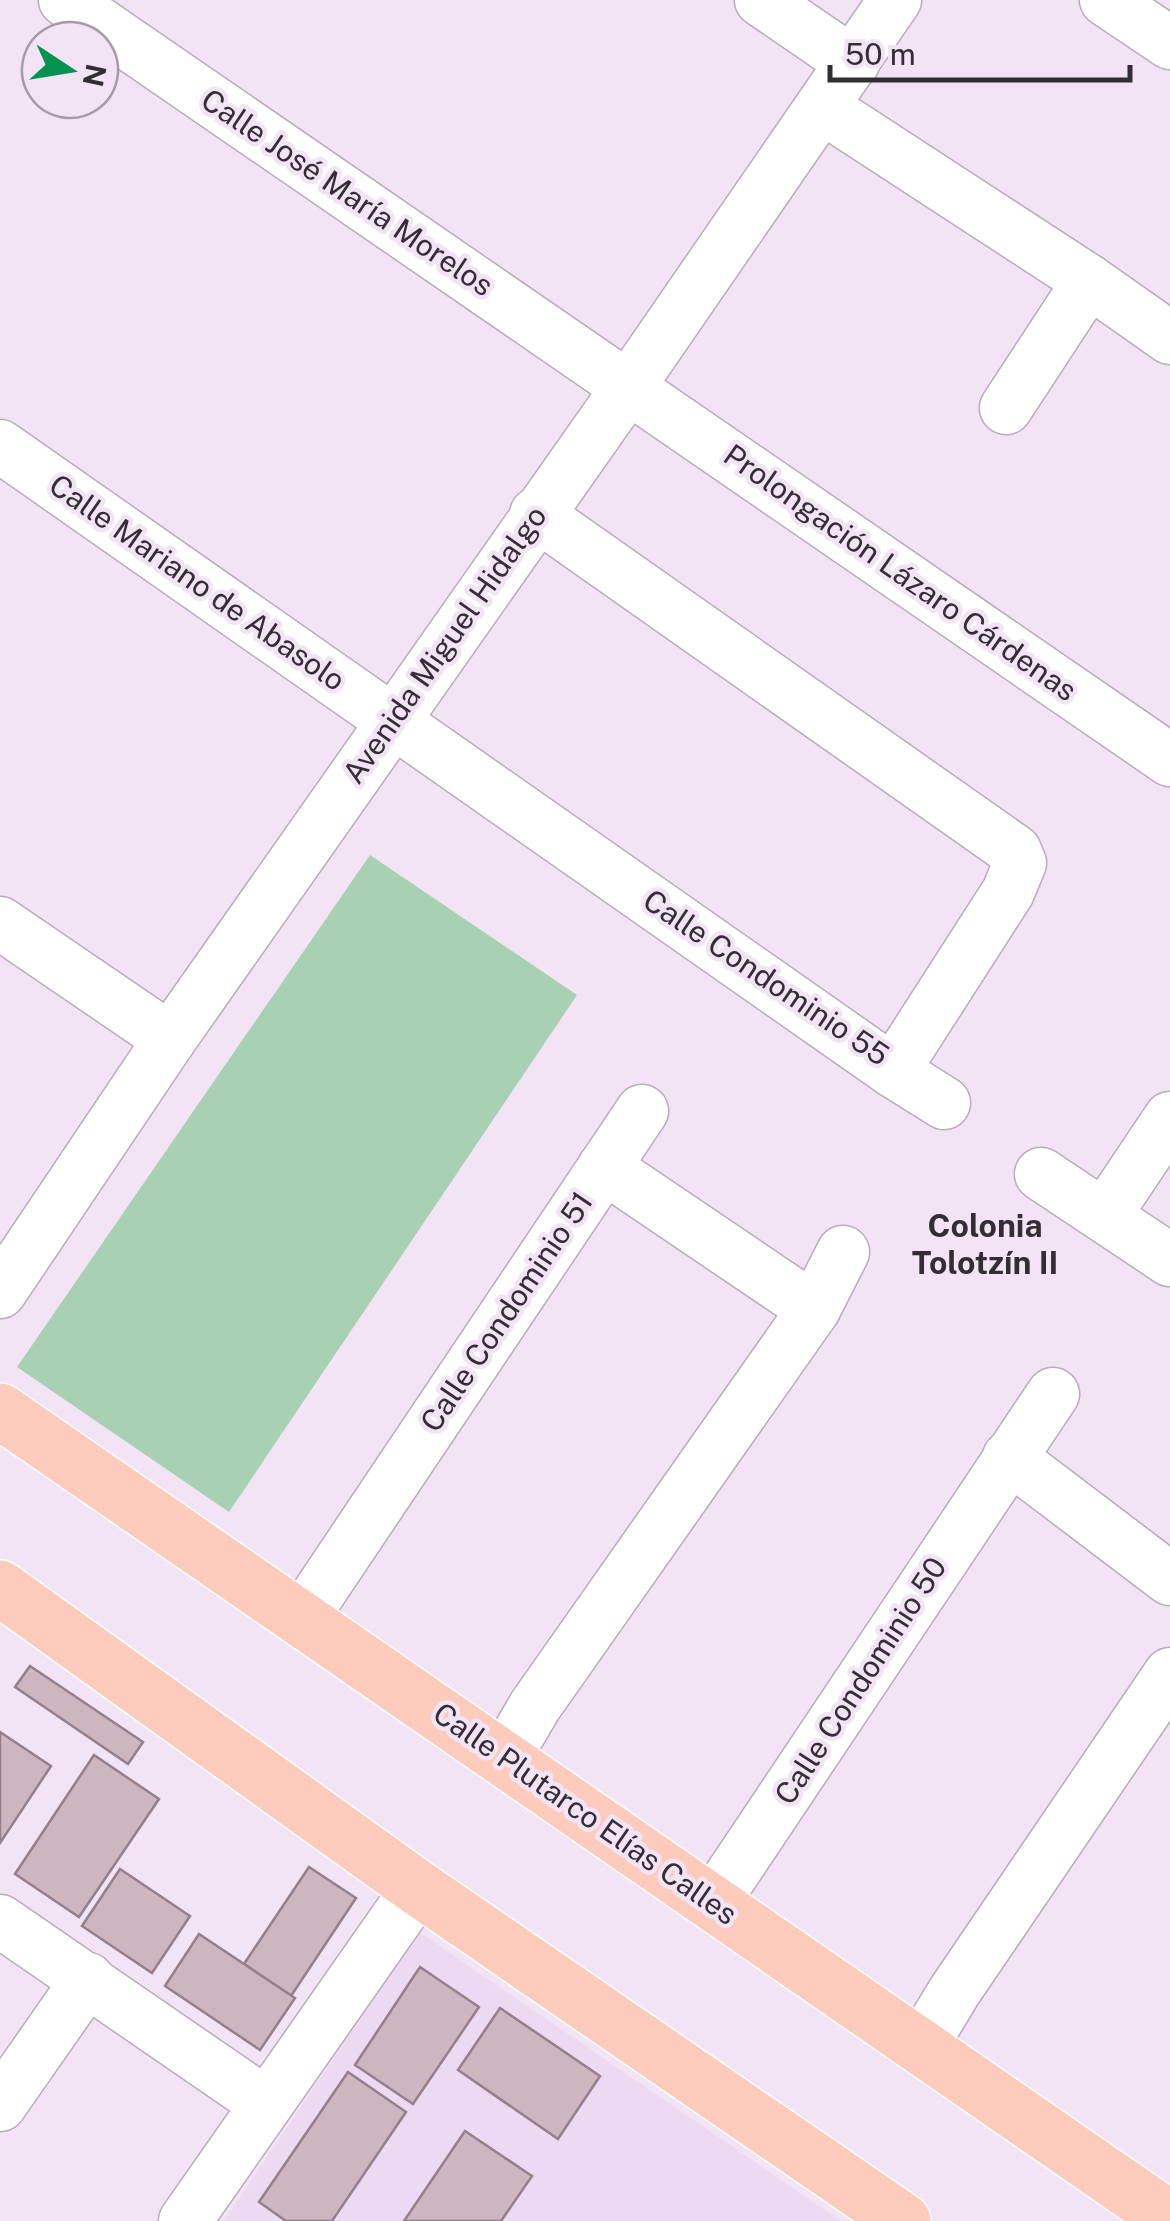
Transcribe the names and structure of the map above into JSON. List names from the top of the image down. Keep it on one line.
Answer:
{"streets":{"main road":["Calle Plutarco Elías Calles"],"street":["Calle José María Morelos","Prolongación Lázaro Cárdenas","Calle Mariano de Abasolo","Avenida Miguel Hidalgo","Calle Condominio 55","Calle Condominio 51","Calle Condominio 50"]},"crossings":[["Calle José María Morelos","Prolongación Lázaro Cárdenas"],["Calle José María Morelos","Avenida Miguel Hidalgo"],["Prolongación Lázaro Cárdenas","Avenida Miguel Hidalgo"],["Calle Mariano de Abasolo","Avenida Miguel Hidalgo"],["Calle Mariano de Abasolo","Calle Condominio 55"],["Avenida Miguel Hidalgo","Calle Condominio 55"],["Calle Condominio 51","Calle Plutarco Elías Calles"],["Calle Condominio 50","Calle Plutarco Elías Calles"]],"districts":["Colonia Tolotzín II"],"scale_bar":"50 m","north":"right"}
